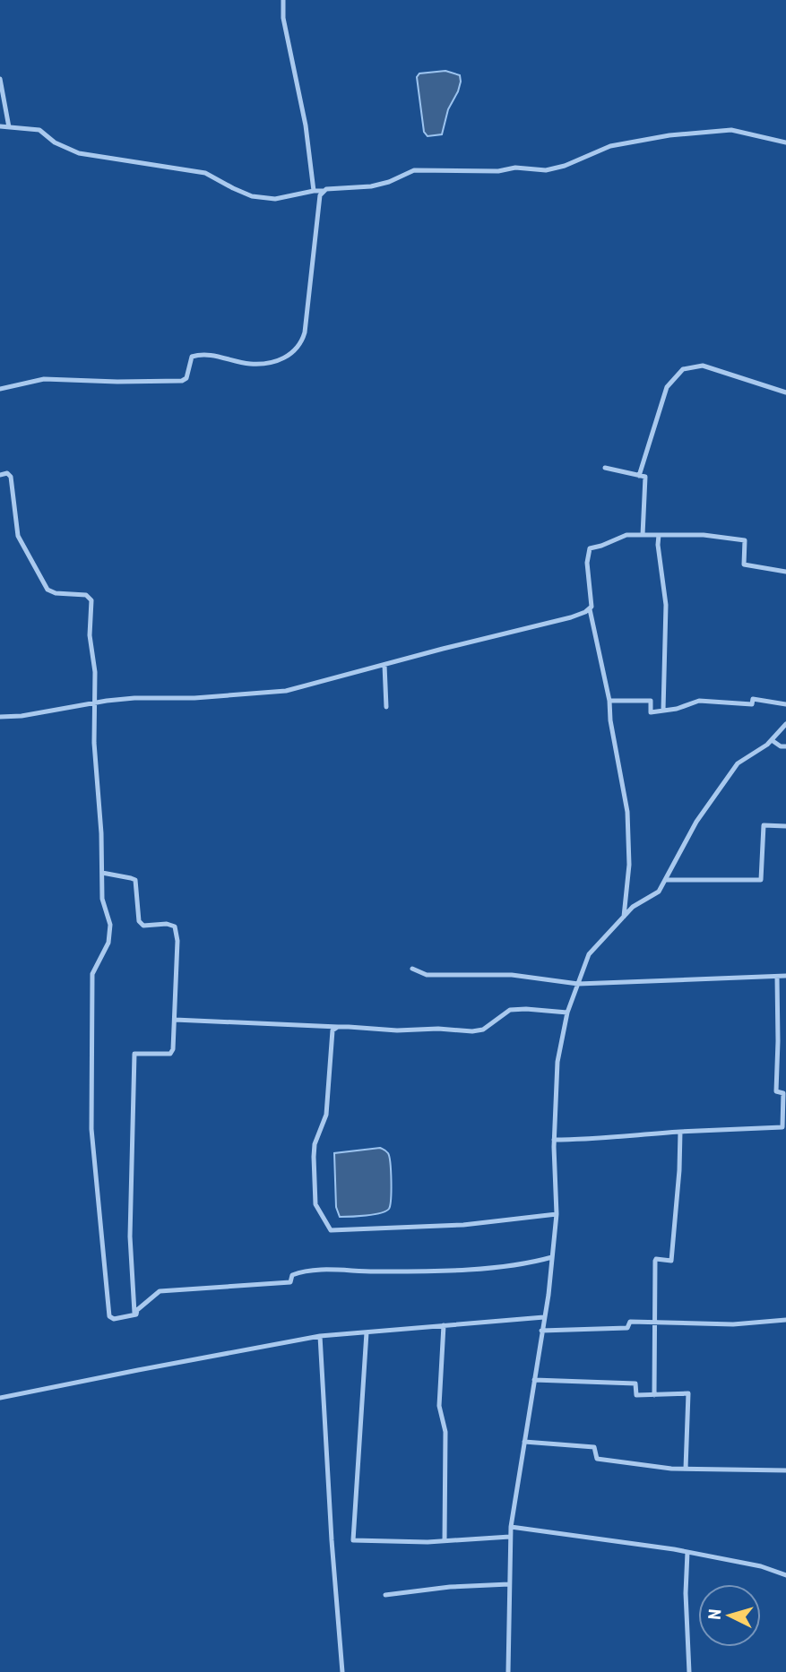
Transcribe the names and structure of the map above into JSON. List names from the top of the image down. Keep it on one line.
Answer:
{"north":"left"}
